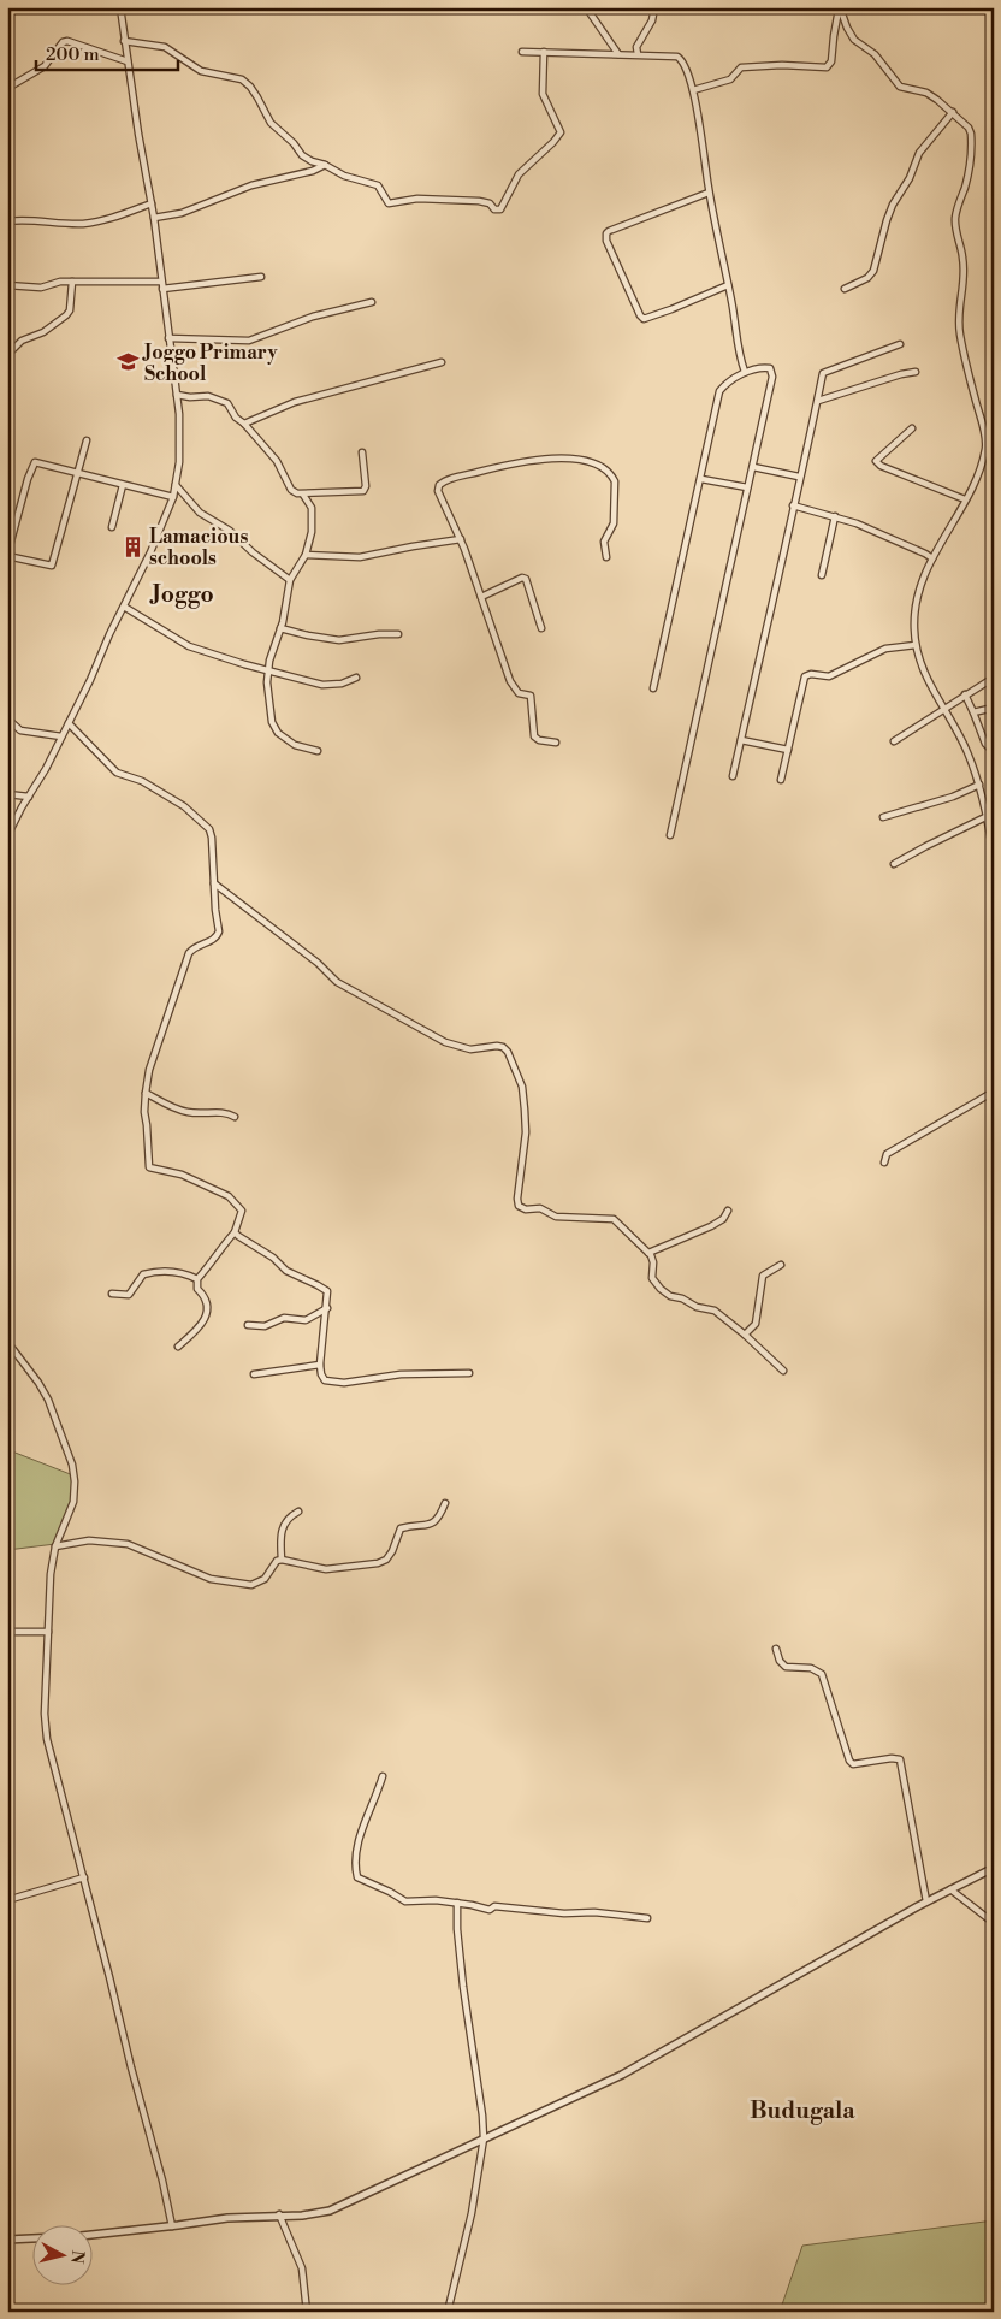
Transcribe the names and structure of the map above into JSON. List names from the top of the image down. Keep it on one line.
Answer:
{"districts":["Joggo","Budugala"],"places":{"school or university":["Joggo Primary School"],"building":["Lamacious schools"]},"scale_bar":"200 m","north":"right"}
